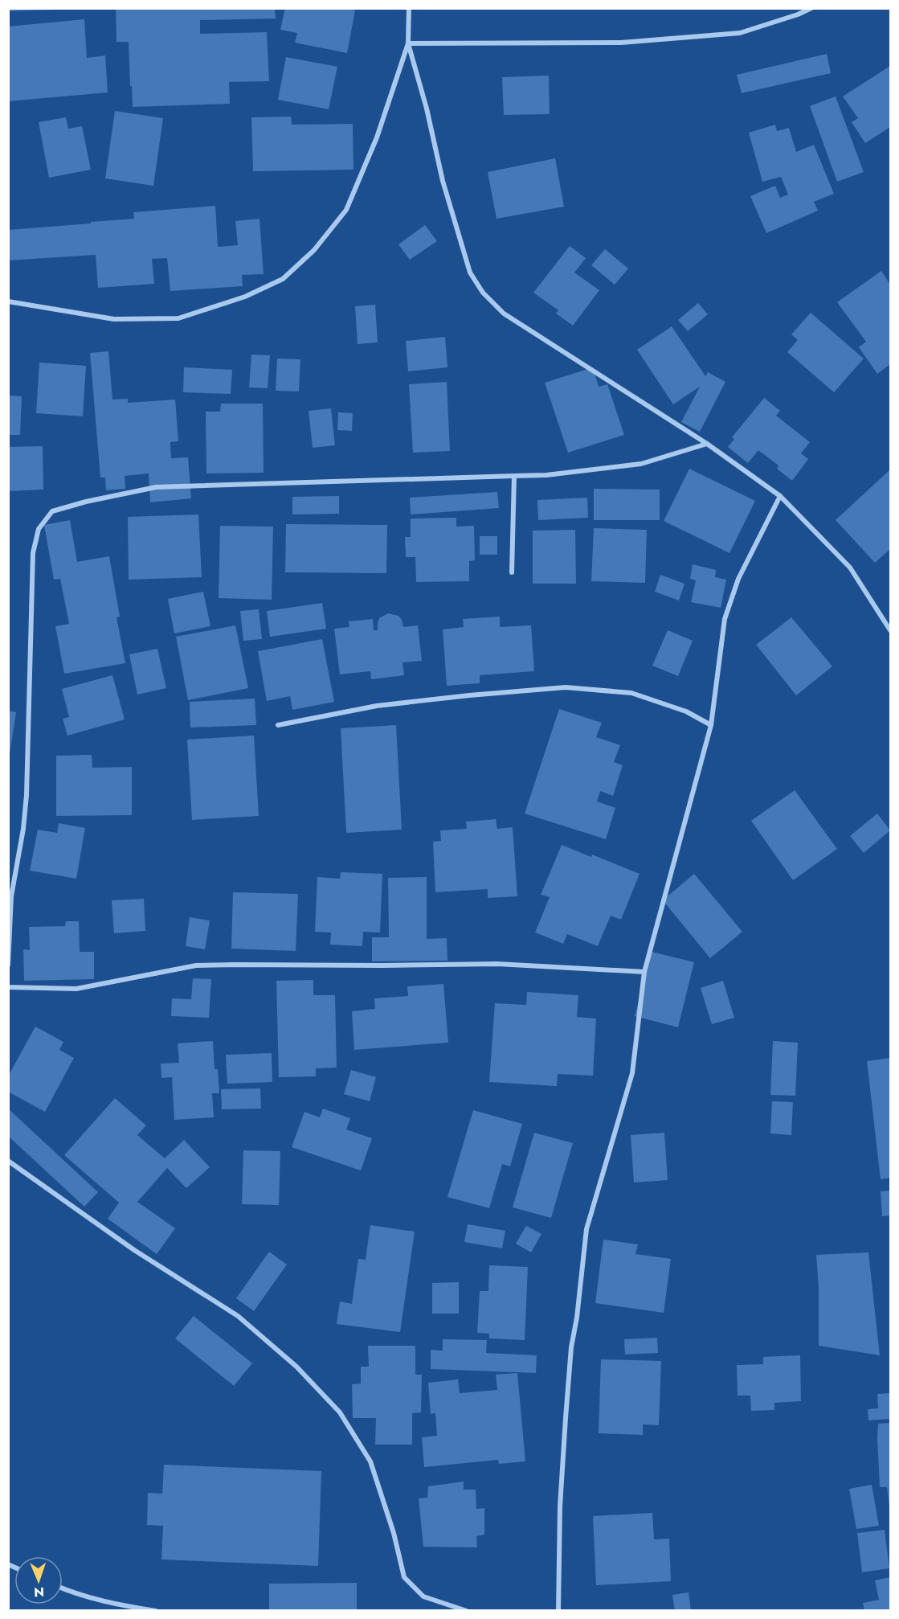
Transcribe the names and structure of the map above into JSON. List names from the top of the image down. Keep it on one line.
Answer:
{"north":"bottom"}
